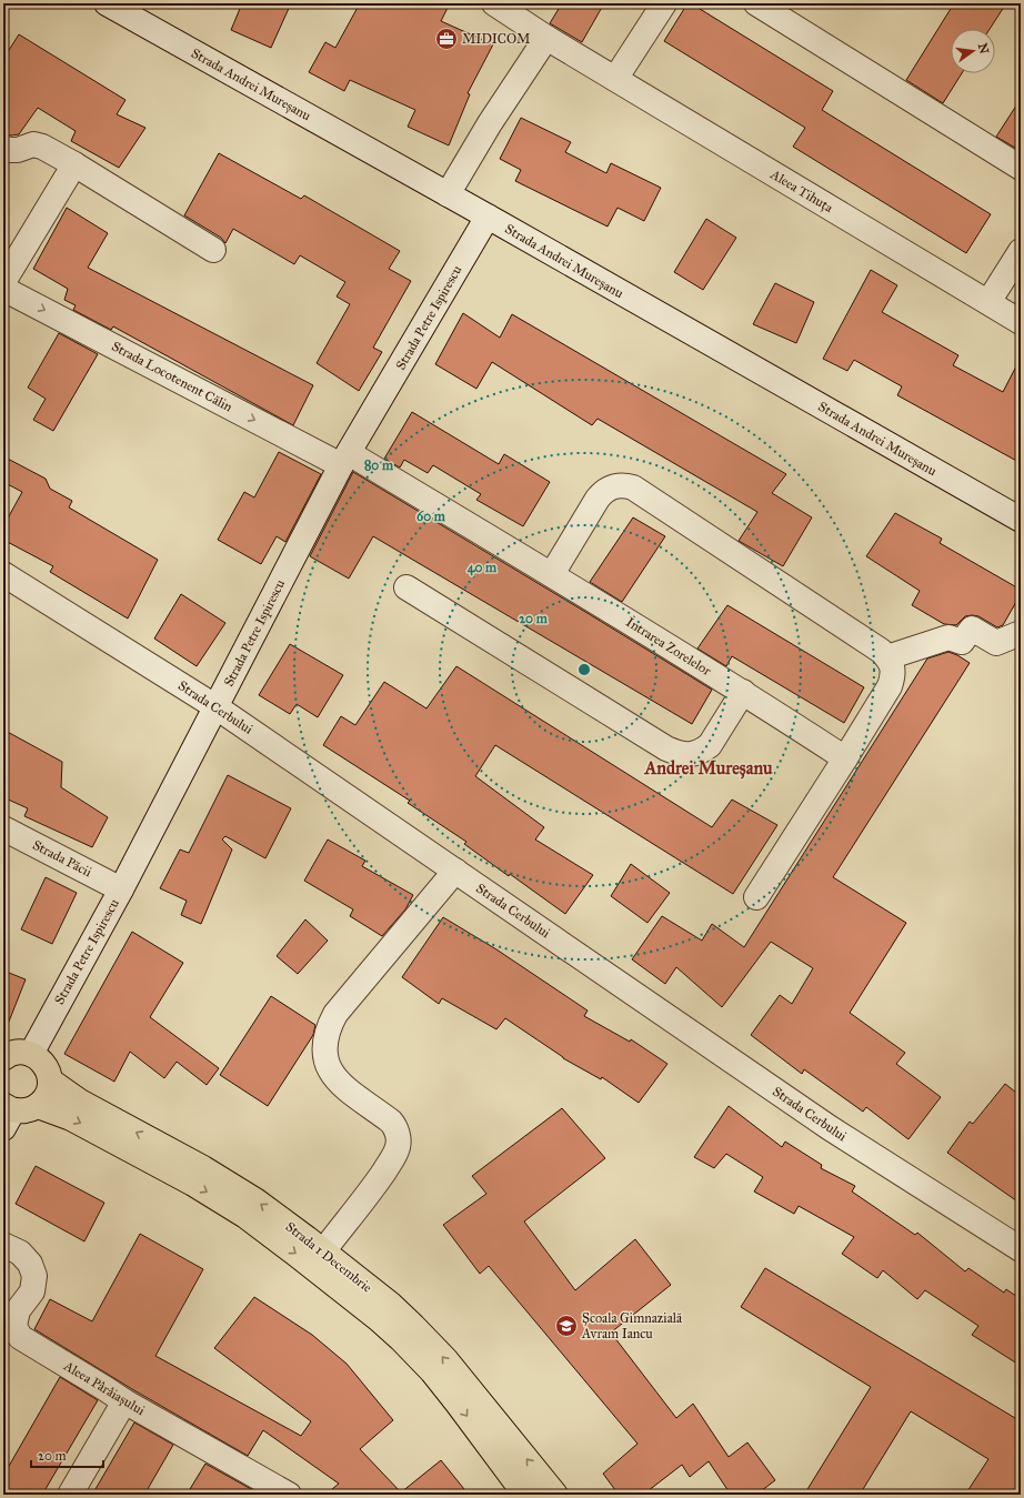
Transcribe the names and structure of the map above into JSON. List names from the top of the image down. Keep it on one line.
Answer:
{"streets":{"main road":["Strada 1 Decembrie"],"street":["Strada Andrei Mureșanu","Aleea Tihuța","Strada Petre Ispirescu","Strada Locotenent Călin","Intrarea Zorelelor","Strada Cerbului","Strada Păcii","Aleea Pârâiașului"]},"crossings":[["Strada Andrei Mureșanu","Strada Petre Ispirescu"],["Strada Petre Ispirescu","Strada Locotenent Călin"],["Strada Petre Ispirescu","Intrarea Zorelelor"],["Strada Petre Ispirescu","Strada Cerbului"],["Strada Petre Ispirescu","Strada Păcii"],["Strada Locotenent Călin","Intrarea Zorelelor"]],"districts":["Andrei Mureșanu"],"places":{"office":["MIDICOM"],"school or university":["Școala Gimnazială Avram Iancu"]},"scale_bar":"20 m","north":"right","rings":["80 m","60 m","40 m","20 m"]}
